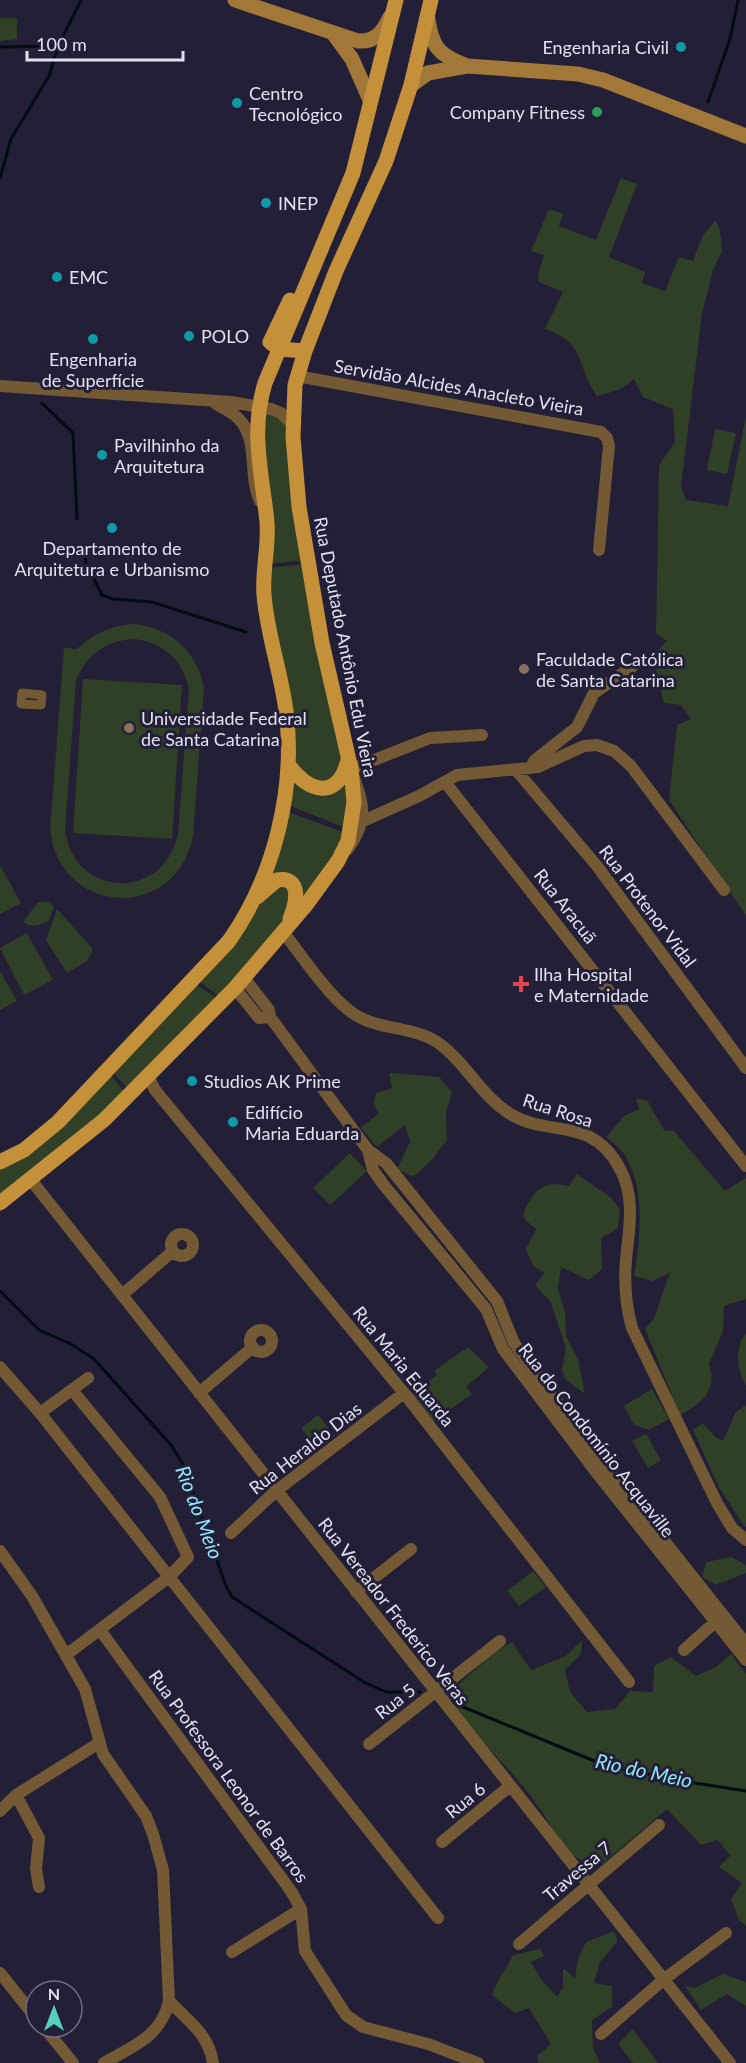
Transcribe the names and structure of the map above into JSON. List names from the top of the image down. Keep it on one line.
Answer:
{"streets":{"main road":["Rua Deputado Antônio Edu Vieira"],"street":["Servidão Alcides Anacleto Vieira","Rua Aracuã","Rua Protenor Vidal","Rua Rosa","Rua Maria Eduarda","Rua do Condomínio Acquaville","Rua Heraldo Dias","Rua Vereador Frederico Veras","Rua 5","Rua Professora Leonor de Barros","Rua 6","Travessa 7"]},"crossings":[["Servidão Alcides Anacleto Vieira","Rua Deputado Antônio Edu Vieira"],["Rua Deputado Antônio Edu Vieira","Rua Rosa"],["Rua Deputado Antônio Edu Vieira","Rua Maria Eduarda"],["Rua Deputado Antônio Edu Vieira","Rua do Condomínio Acquaville"],["Rua Deputado Antônio Edu Vieira","Rua Vereador Frederico Veras"],["Rua Maria Eduarda","Rua Heraldo Dias"],["Rua Heraldo Dias","Rua Vereador Frederico Veras"],["Rua Vereador Frederico Veras","Rua 5"],["Rua Vereador Frederico Veras","Rua 6"],["Rua Vereador Frederico Veras","Travessa 7"]],"water":["Rio do Meio"],"places":{"other":["Engenharia Civil","Centro Tecnológico","Company Fitness","INEP","EMC","POLO","Engenharia de Superfície","Pavilhinho da Arquitetura","Departamento de Arquitetura e Urbanismo","Faculdade Católica de Santa Catarina","Universidade Federal de Santa Catarina","Studios AK Prime","Edifício Maria Eduarda"],"health":["Ilha Hospital e Maternidade"]},"scale_bar":"100 m","north":"top"}
